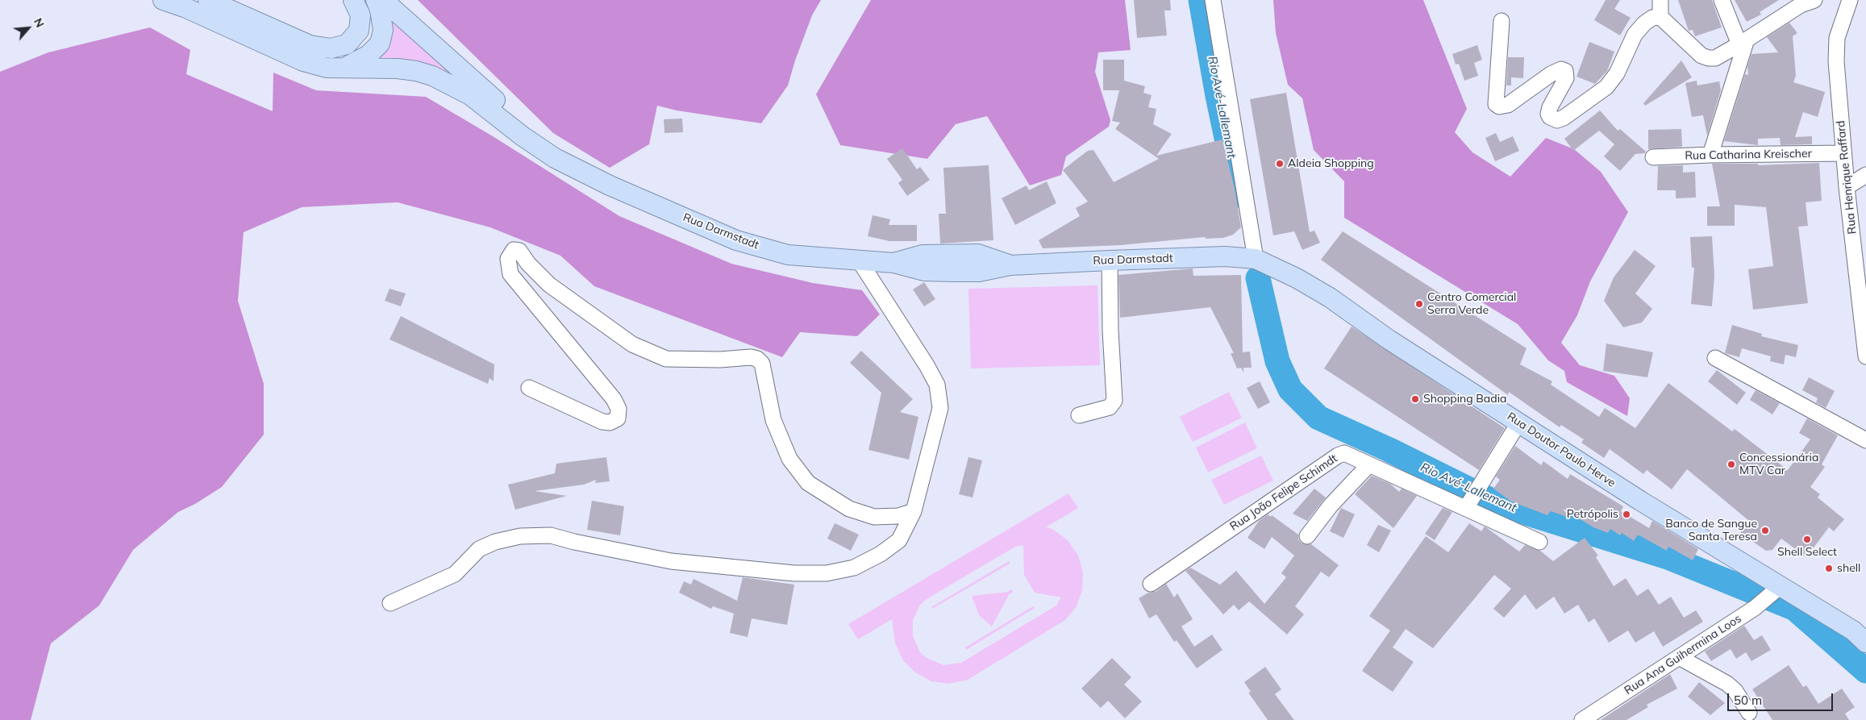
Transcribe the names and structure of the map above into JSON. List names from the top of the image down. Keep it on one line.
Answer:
{"streets":{"main road":["Rua Darmstadt","Rua Doutor Paulo Herve"],"street":["Rua Catharina Kreischer","Rua Henrique Raffard","Rua João Felipe Schimdt","Rua Ana Guihermina Loos"]},"crossings":[["Rua Catharina Kreischer","Rua Henrique Raffard"],["Rua Darmstadt","Rua Doutor Paulo Herve"],["Rua Doutor Paulo Herve","Rua Ana Guihermina Loos"]],"water":["Rio Avé‐Lallemant"],"places":["Aldeia Shopping","Centro Comercial Serra Verde","Shopping Badia","Concessionária MTV Car","Petrópolis","Banco de Sangue Santa Teresa","Shell Select","shell"],"scale_bar":"50 m","north":"top right"}
